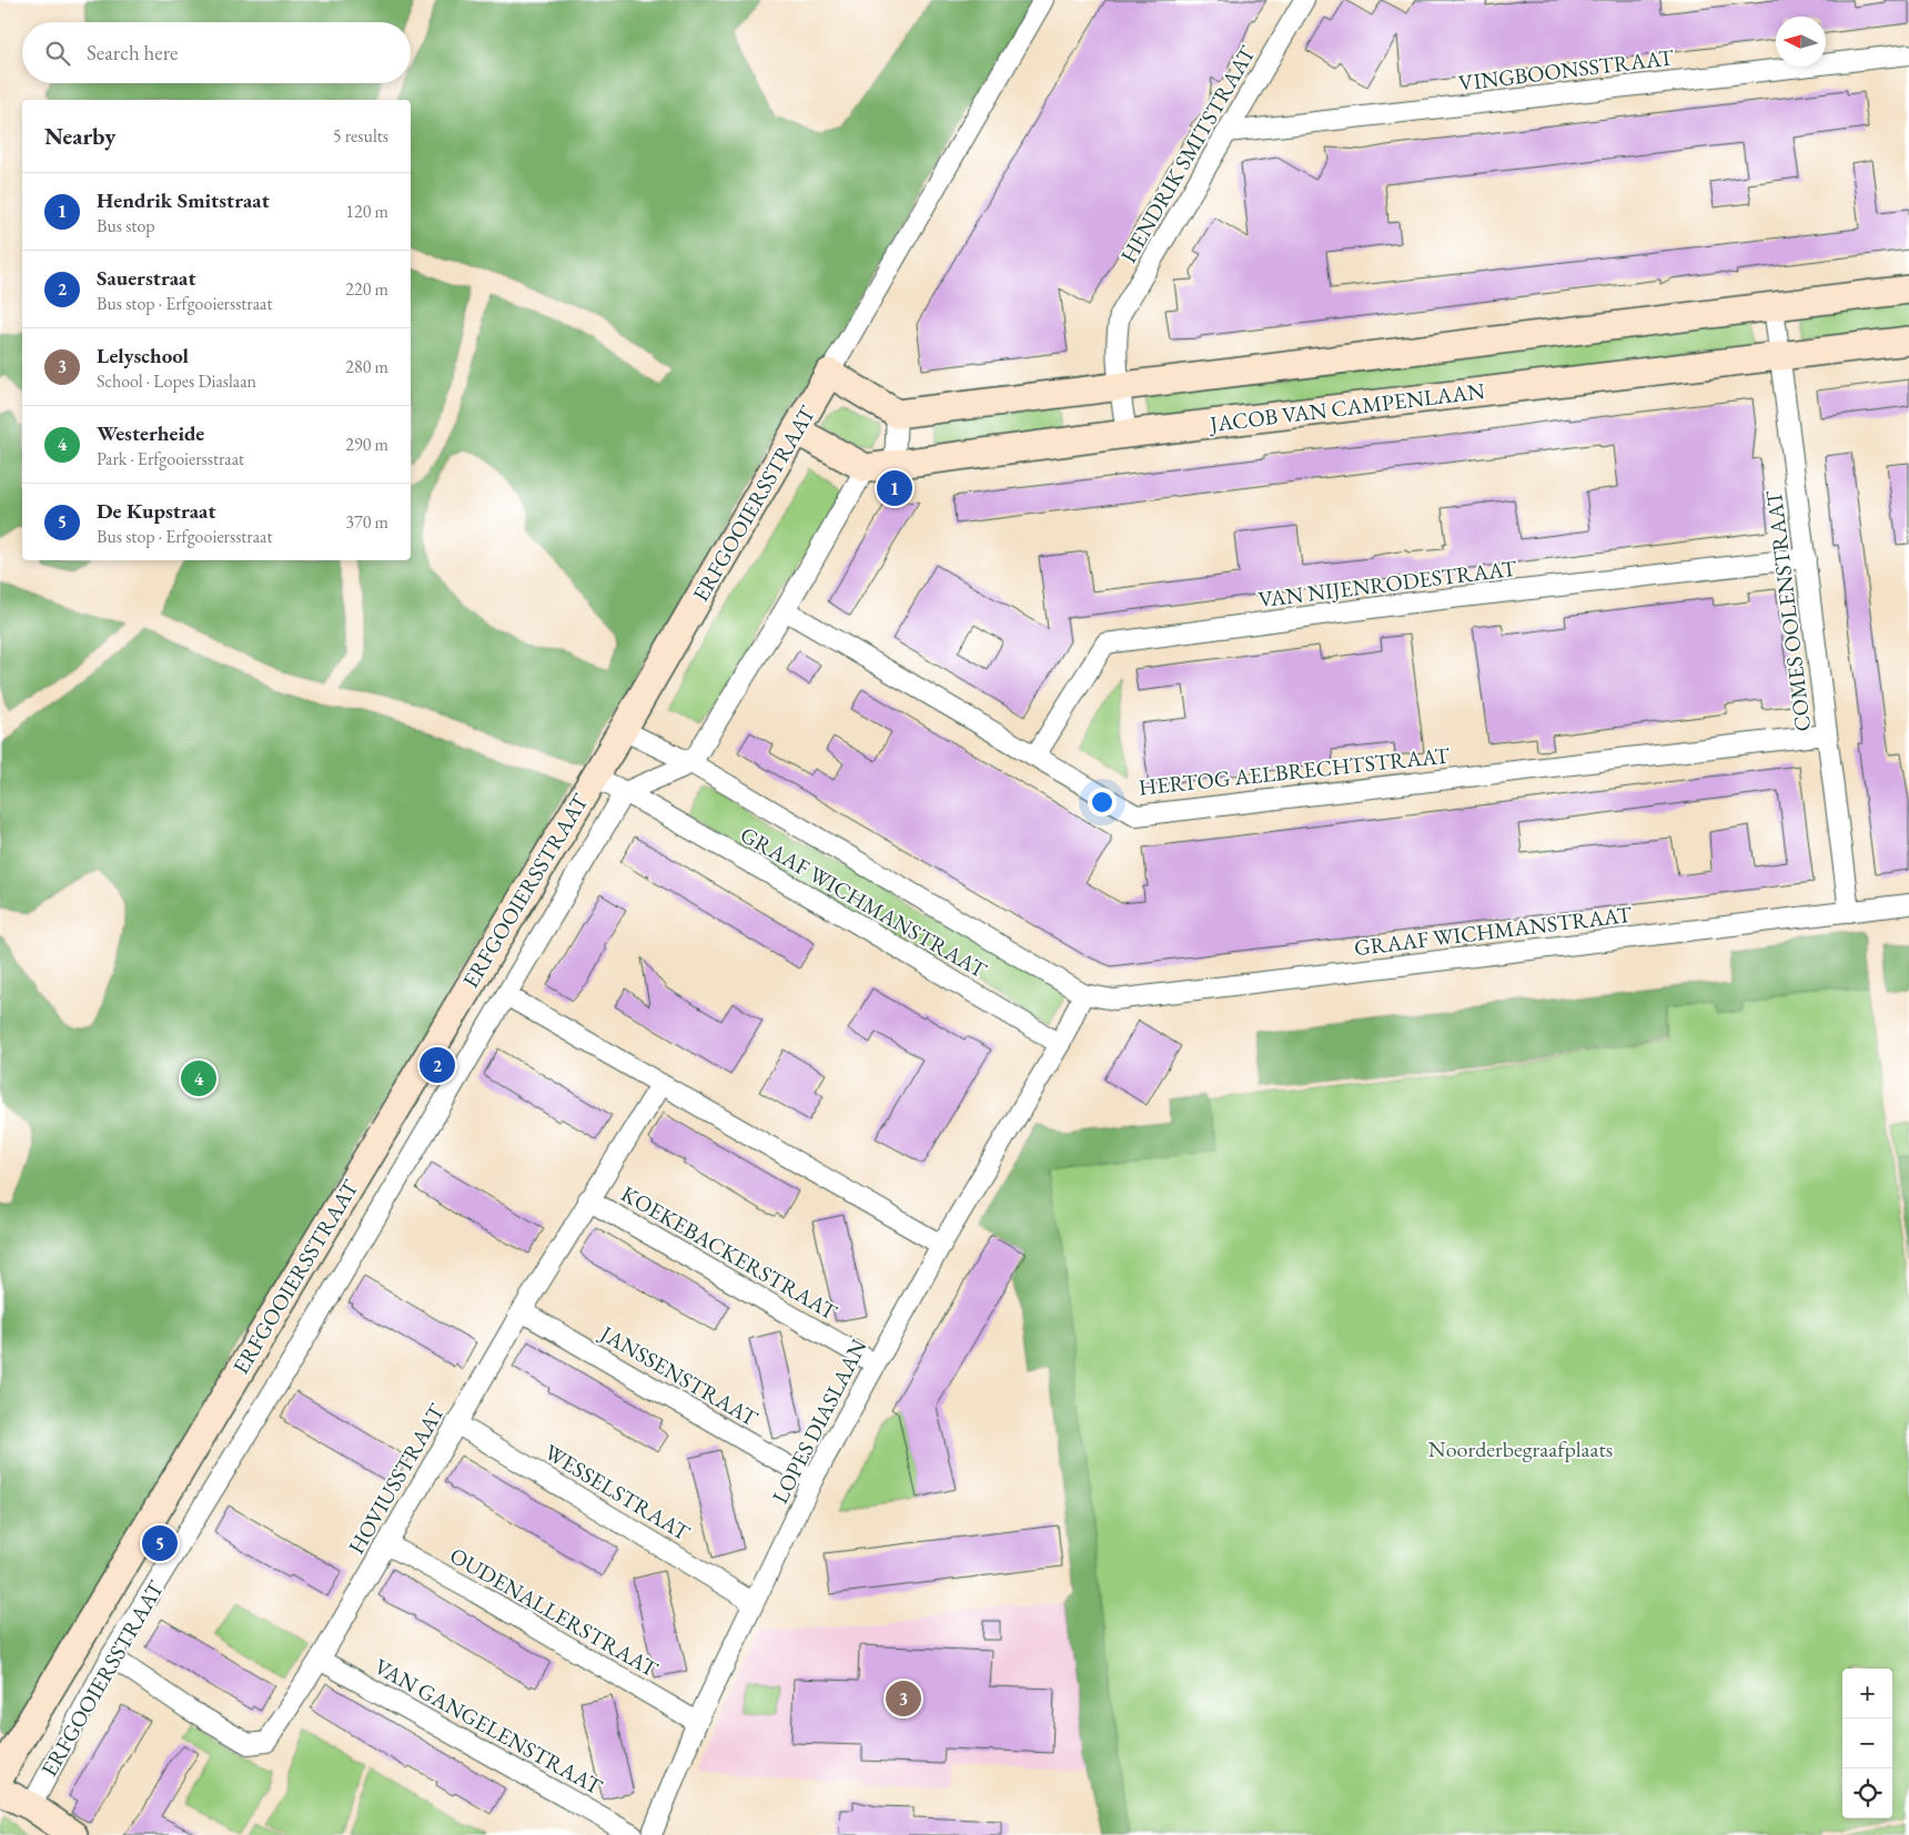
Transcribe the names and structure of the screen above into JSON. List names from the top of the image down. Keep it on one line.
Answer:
{"streets":{"street":["VINGBOONSSTRAAT","HENDRIK SMITSTRAAT","JACOB VAN CAMPENLAAN","ERFGOOIERSSTRAAT","VAN NIJENRODESTRAAT","COMES OOLENSTRAAT","HERTOG AELBRECHTSTRAAT","GRAAF WICHMANSTRAAT","KOEKEBACKERSTRAAT","JANSSENSTRAAT","LOPES DIASLAAN","HOVIUSSTRAAT","WESSELSTRAAT","OUDENALLERSTRAAT","VAN GANGELENSTRAAT"]},"crossings":[["VINGBOONSSTRAAT","HENDRIK SMITSTRAAT"],["HENDRIK SMITSTRAAT","JACOB VAN CAMPENLAAN"],["JACOB VAN CAMPENLAAN","COMES OOLENSTRAAT"],["ERFGOOIERSSTRAAT","GRAAF WICHMANSTRAAT"],["ERFGOOIERSSTRAAT","HOVIUSSTRAAT"],["VAN NIJENRODESTRAAT","COMES OOLENSTRAAT"],["VAN NIJENRODESTRAAT","HERTOG AELBRECHTSTRAAT"],["COMES OOLENSTRAAT","HERTOG AELBRECHTSTRAAT"],["COMES OOLENSTRAAT","GRAAF WICHMANSTRAAT"],["GRAAF WICHMANSTRAAT","LOPES DIASLAAN"],["KOEKEBACKERSTRAAT","LOPES DIASLAAN"],["KOEKEBACKERSTRAAT","HOVIUSSTRAAT"],["JANSSENSTRAAT","LOPES DIASLAAN"],["JANSSENSTRAAT","HOVIUSSTRAAT"],["LOPES DIASLAAN","WESSELSTRAAT"],["LOPES DIASLAAN","OUDENALLERSTRAAT"],["HOVIUSSTRAAT","WESSELSTRAAT"],["HOVIUSSTRAAT","OUDENALLERSTRAAT"],["HOVIUSSTRAAT","VAN GANGELENSTRAAT"]],"parks":["Noorderbegraafplaats"],"north":"left","page":{"search":"Search here","heading":["Nearby","5 results"],"list":[{"mark":"1","name":"Hendrik Smitstraat","note":"Bus stop","value":"120 m"},{"mark":"2","name":"Sauerstraat","note":"Bus stop · Erfgooiersstraat","value":"220 m"},{"mark":"3","name":"Lelyschool","note":"School · Lopes Diaslaan","value":"280 m"},{"mark":"4","name":"Westerheide","note":"Park · Erfgooiersstraat","value":"290 m"},{"mark":"5","name":"De Kupstraat","note":"Bus stop · Erfgooiersstraat","value":"370 m"}],"pins":["1","2","4","5","3"],"map_buttons":["+","−"]}}
